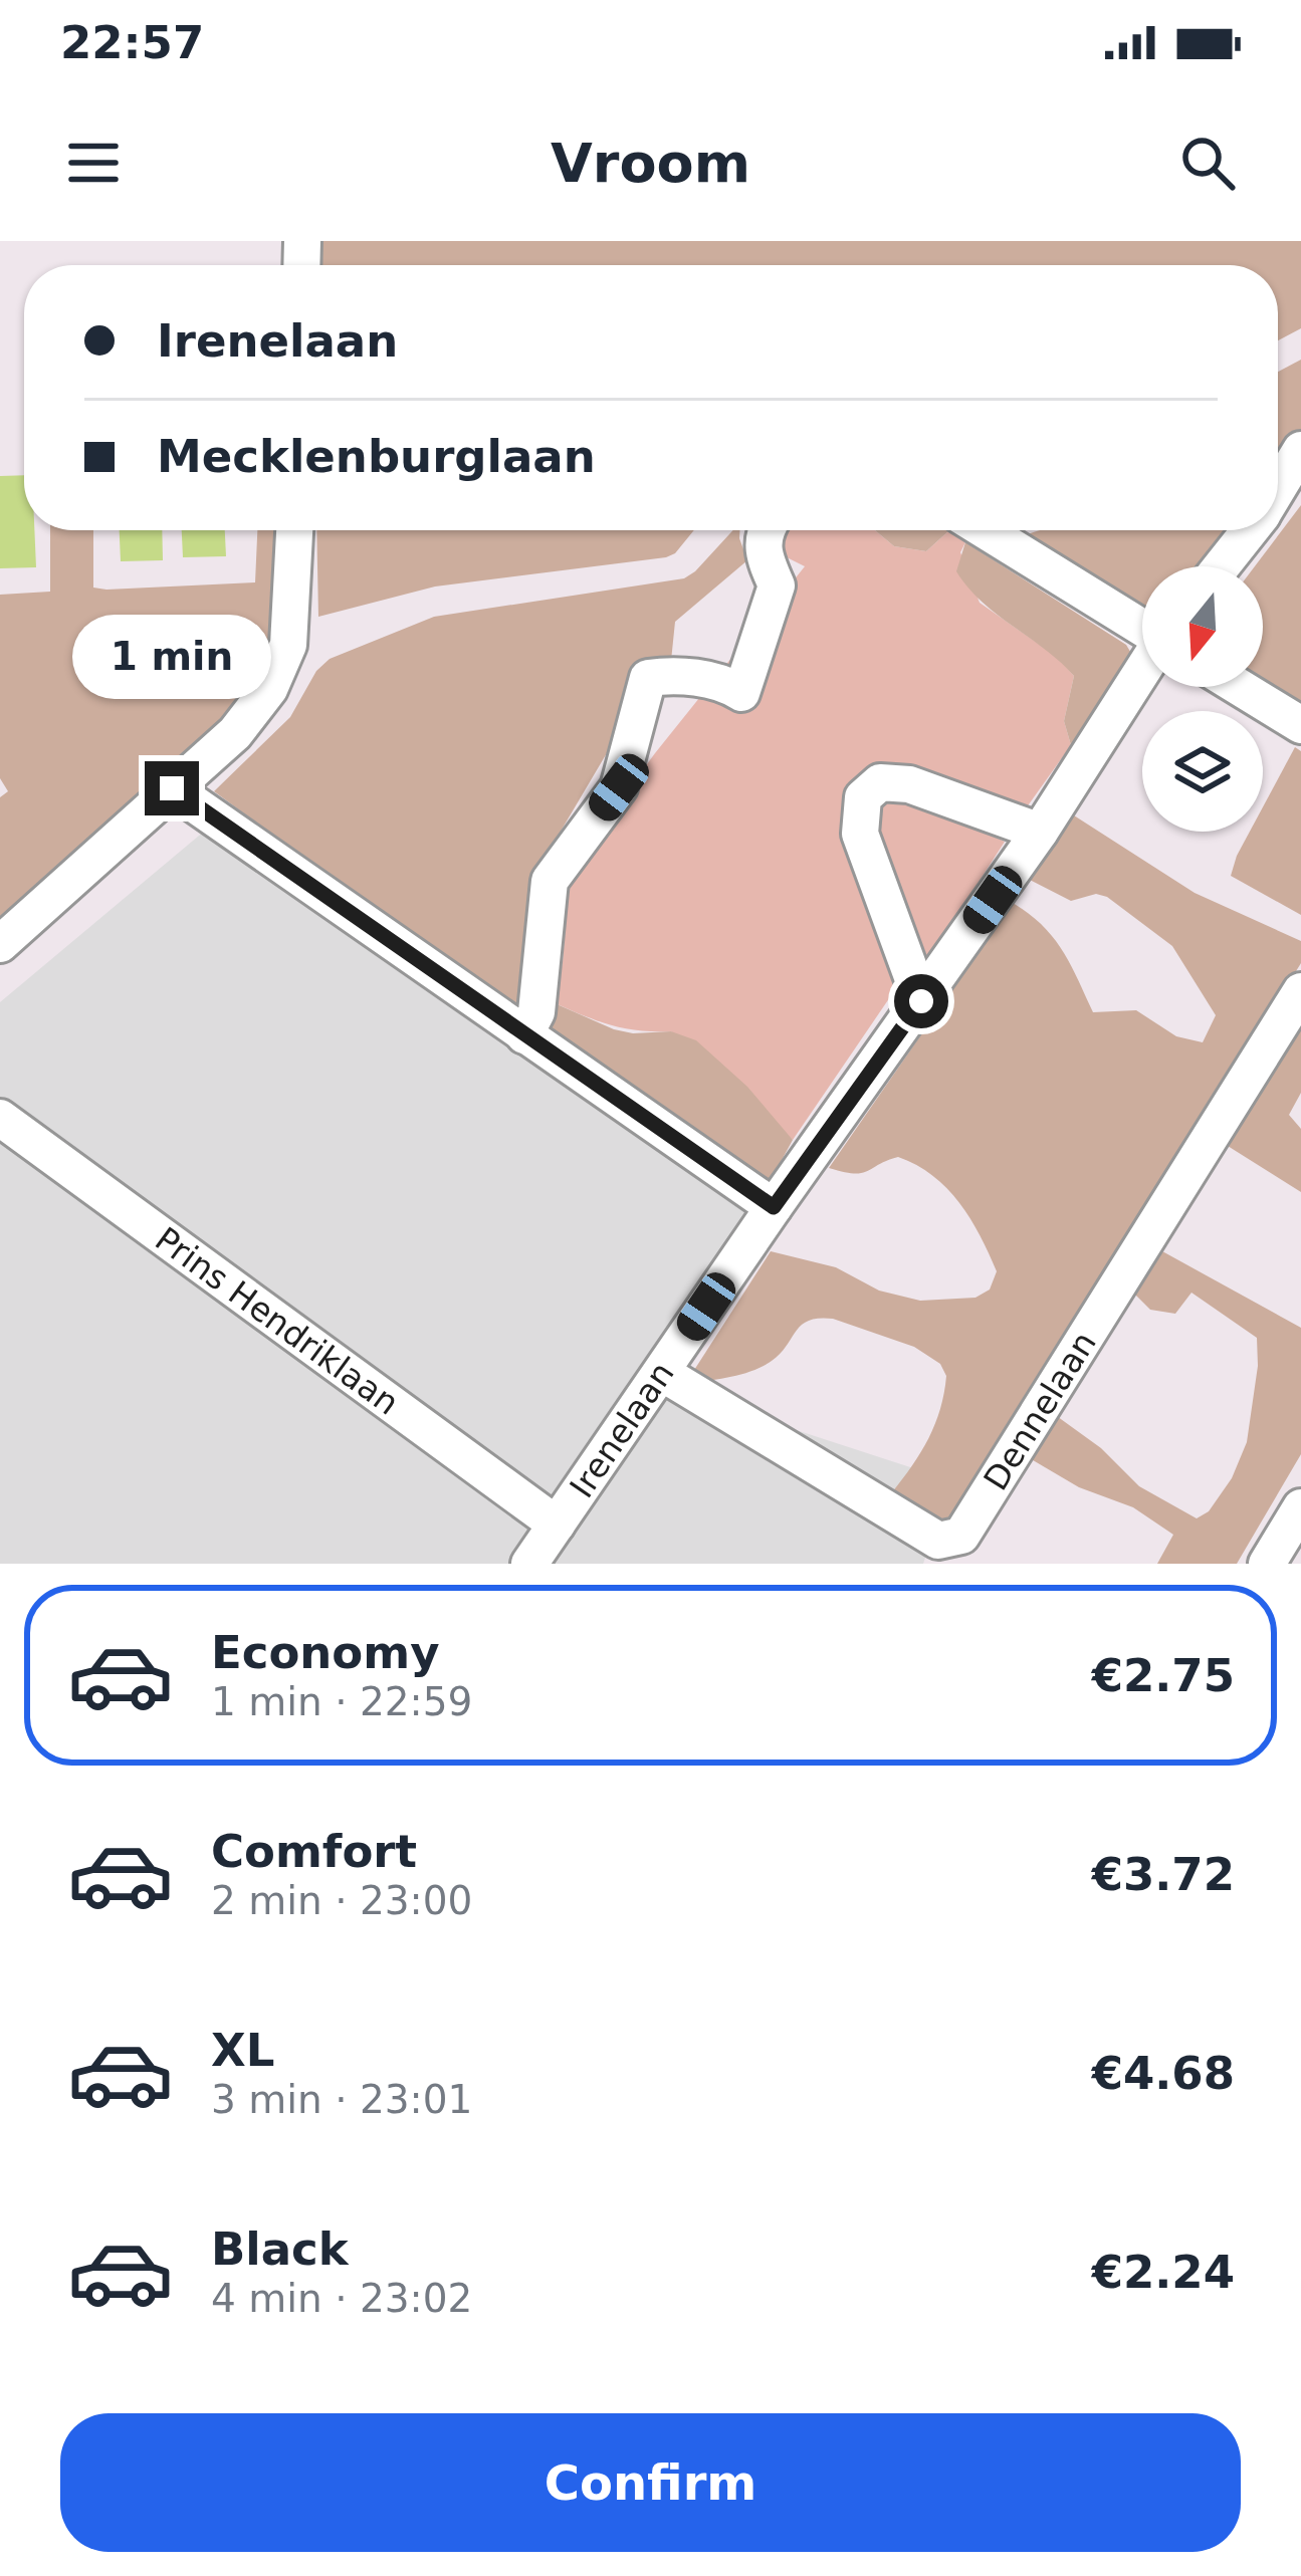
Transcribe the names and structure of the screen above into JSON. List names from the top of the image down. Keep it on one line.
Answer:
{"streets":{"street":["Prins Hendriklaan","Dennelaan","Irenelaan"]},"crossings":[["Prins Hendriklaan","Irenelaan"],["Dennelaan","Irenelaan"]],"north":"bottom","page":{"status":"22:57","header":"Vroom","banner":["Irenelaan","Mecklenburglaan"],"bubble":"1 min","list":[{"name":"Economy","note":"1 min · 22:59","value":"€2.75"},{"name":"Comfort","note":"2 min · 23:00","value":"€3.72"},{"name":"XL","note":"3 min · 23:01","value":"€4.68"},{"name":"Black","note":"4 min · 23:02","value":"€2.24"}],"buttons":"Confirm"}}
